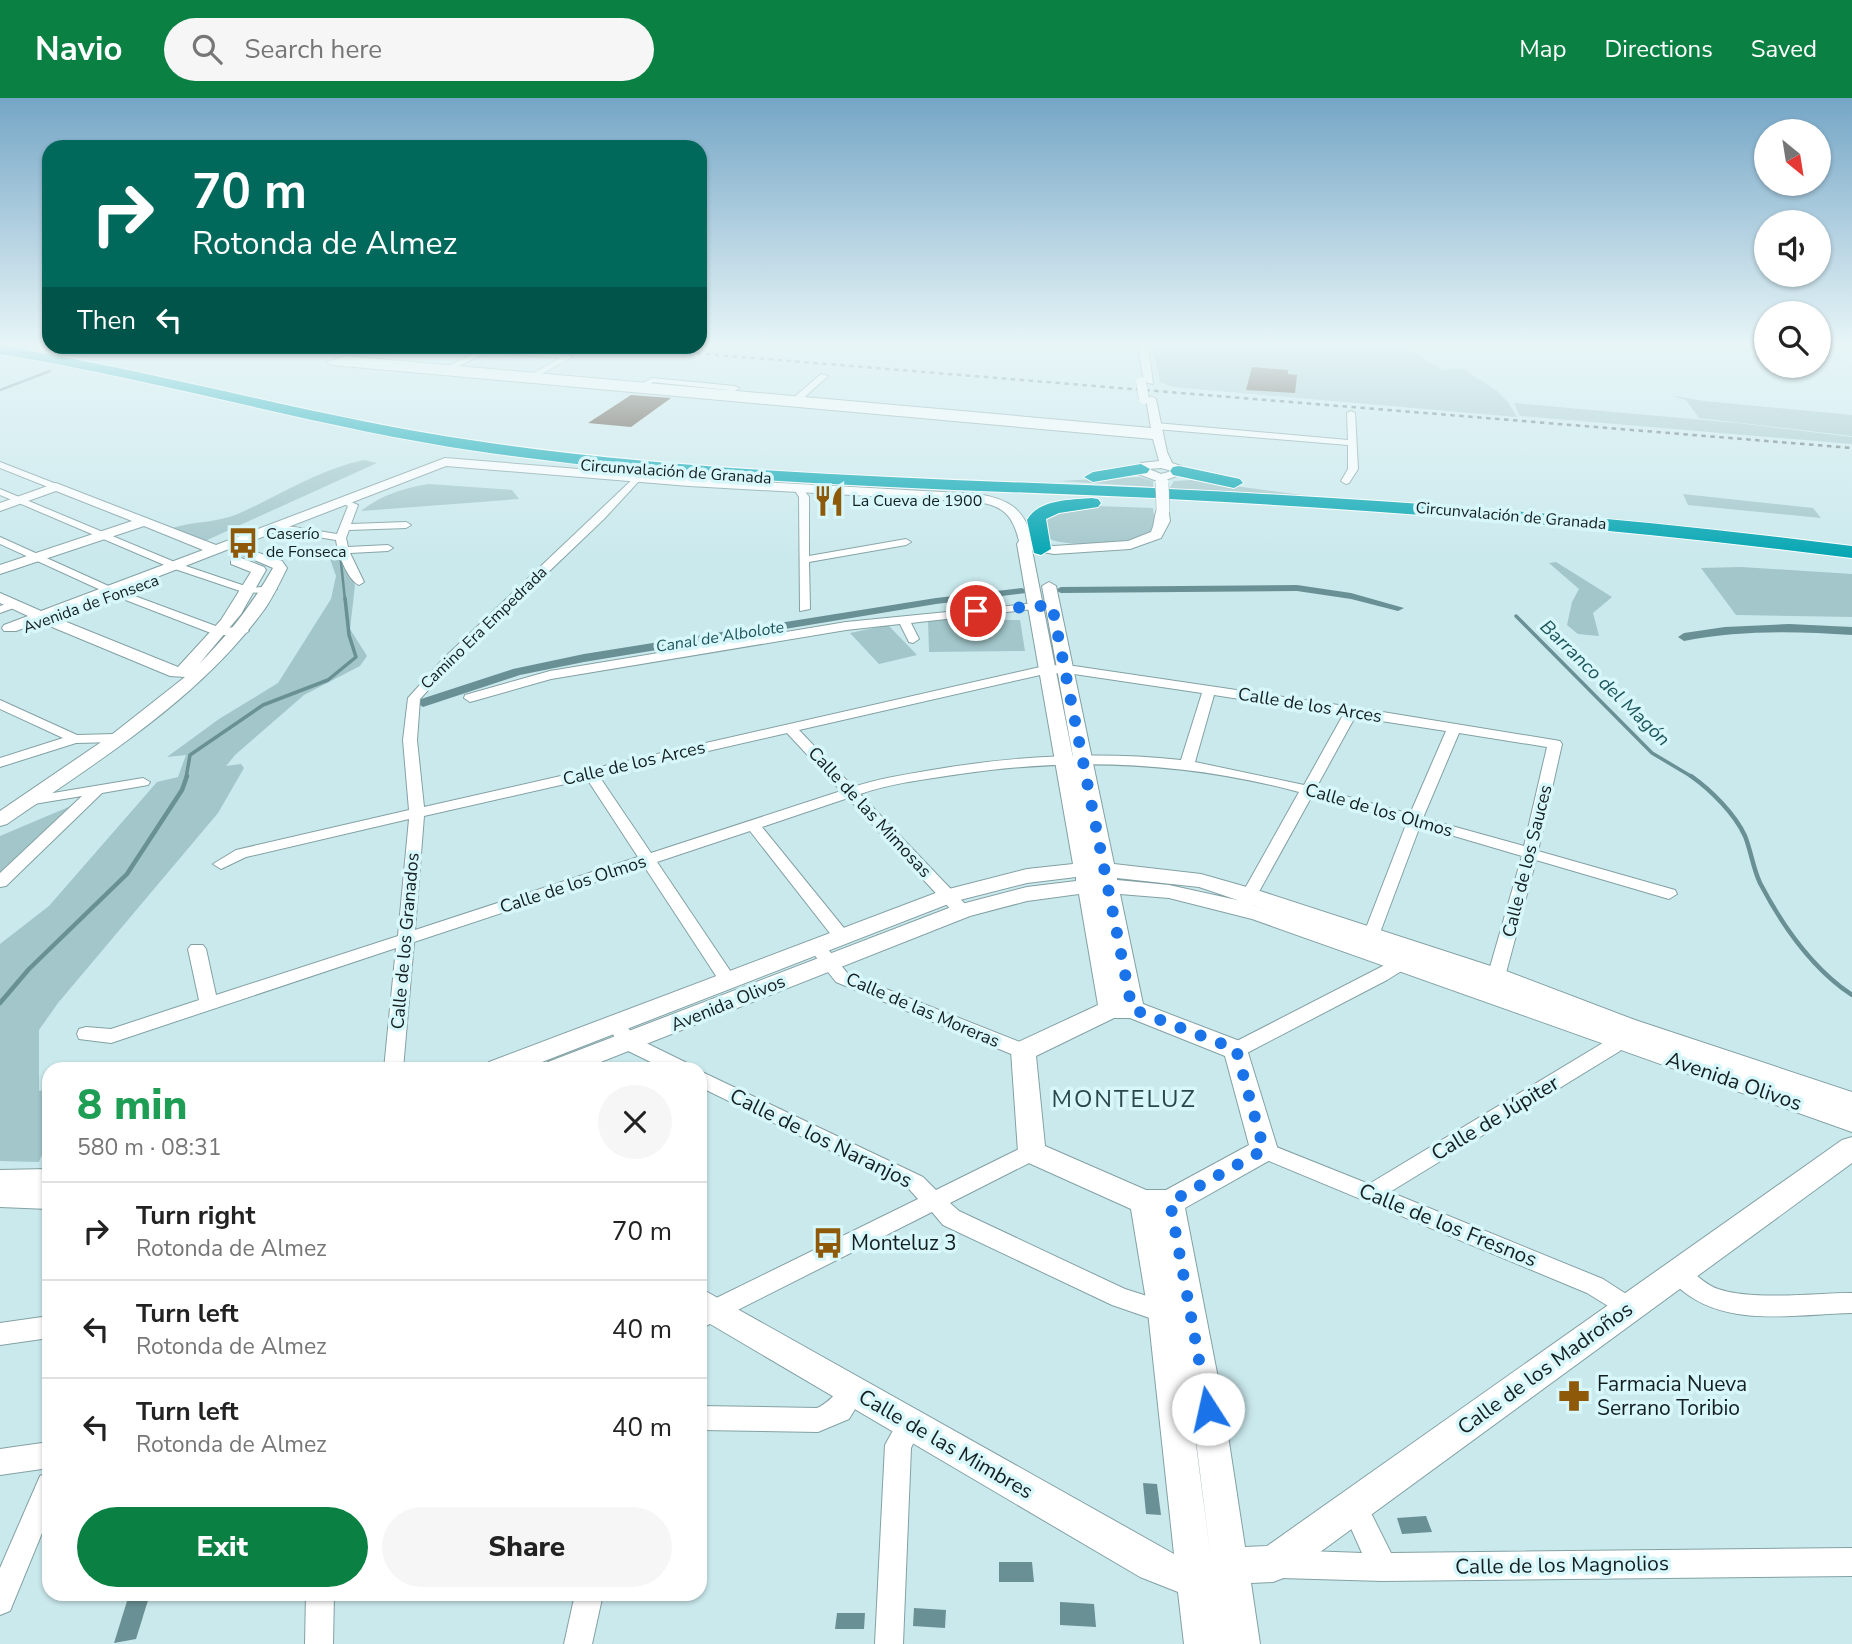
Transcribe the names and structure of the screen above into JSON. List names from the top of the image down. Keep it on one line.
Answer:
{"streets":{"highway":["Circunvalación de Granada"],"street":["Avenida de Fonseca","Camino Era Empedrada","Calle de los Arces","Calle de los Olmos","Calle de las Mimosas","Calle de los Sauces","Calle de los Granados","Avenida Olivos","Calle de las Moreras","Calle de Júpiter","Calle de los Naranjos","Calle de los Fresnos","Calle de los Madroños","Calle de las Mimbres","Calle de los Magnolios"]},"crossings":[["Camino Era Empedrada","Calle de los Arces"],["Camino Era Empedrada","Calle de los Granados"],["Calle de los Arces","Calle de las Mimosas"],["Calle de los Arces","Calle de los Sauces"],["Calle de los Arces","Calle de los Granados"],["Calle de los Olmos","Calle de las Mimosas"],["Calle de los Olmos","Calle de los Sauces"],["Calle de los Olmos","Calle de los Granados"],["Calle de las Mimosas","Avenida Olivos"],["Calle de los Sauces","Avenida Olivos"],["Avenida Olivos","Calle de las Moreras"],["Avenida Olivos","Calle de Júpiter"],["Calle de las Moreras","Calle de los Fresnos"],["Calle de Júpiter","Calle de los Fresnos"],["Calle de los Fresnos","Calle de los Madroños"],["Calle de los Madroños","Calle de los Magnolios"]],"districts":["MONTELUZ"],"water":["Canal de Albolote","Barranco del Magón"],"places":{"restaurant":["La Cueva de 1900"],"bus stop":["Caserío de Fonseca","Monteluz 3"],"pharmacy":["Farmacia Nueva Serrano Toribio"]},"north":"bottom right","page":{"header":"Navio","search":"Search here","nav":["Map","Directions","Saved"],"turn":["70 m","Rotonda de Almez"],"then":"Then","heading":["8 min","580 m · 08:31"],"list":[{"name":"Turn right","note":"Rotonda de Almez","value":"70 m"},{"name":"Turn left","note":"Rotonda de Almez","value":"40 m"},{"name":"Turn left","note":"Rotonda de Almez","value":"40 m"}],"buttons":["Exit","Share"]}}
